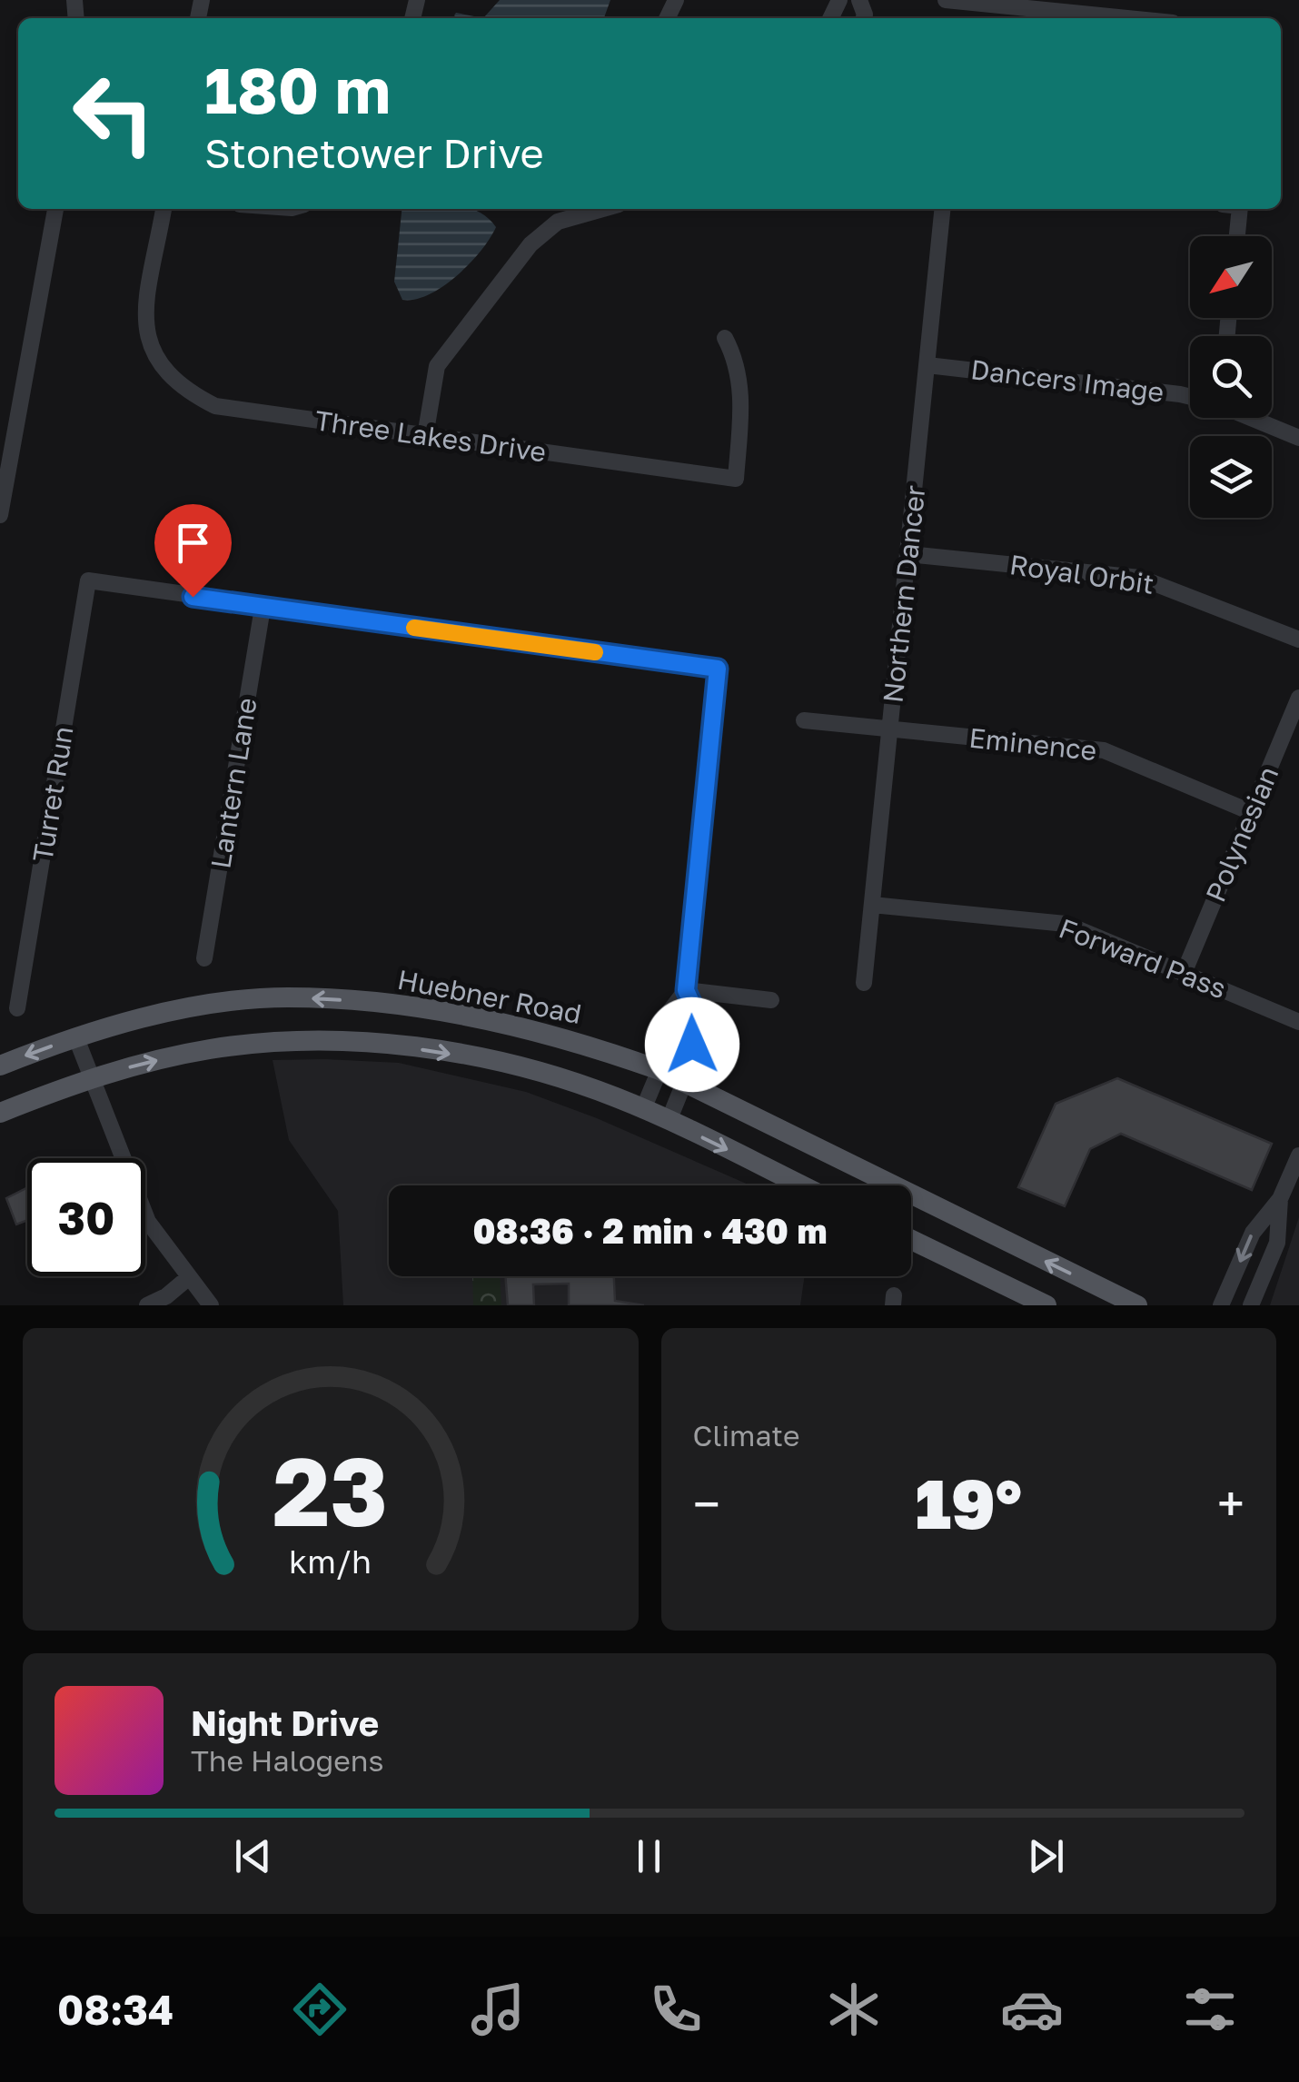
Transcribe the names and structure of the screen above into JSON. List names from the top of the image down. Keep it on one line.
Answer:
{"streets":{"main road":["Huebner Road"],"street":["Dancers Image","Three Lakes Drive","Royal Orbit","Northern Dancer","Eminence","Lantern Lane","Turret Run","Polynesian","Forward Pass"]},"crossings":[["Dancers Image","Northern Dancer"],["Royal Orbit","Northern Dancer"],["Northern Dancer","Eminence"],["Northern Dancer","Forward Pass"],["Eminence","Polynesian"],["Lantern Lane","Turret Run"],["Polynesian","Forward Pass"]],"north":"bottom left","page":{"turn":["180 m","Stonetower Drive"],"limit":"30","trip":"08:36 · 2 min · 430 m","tile":"Climate","heat":["−","19°","+"],"song":["Night Drive","The Halogens"],"tabs":"08:34","gauge":["23","km/h"]}}
